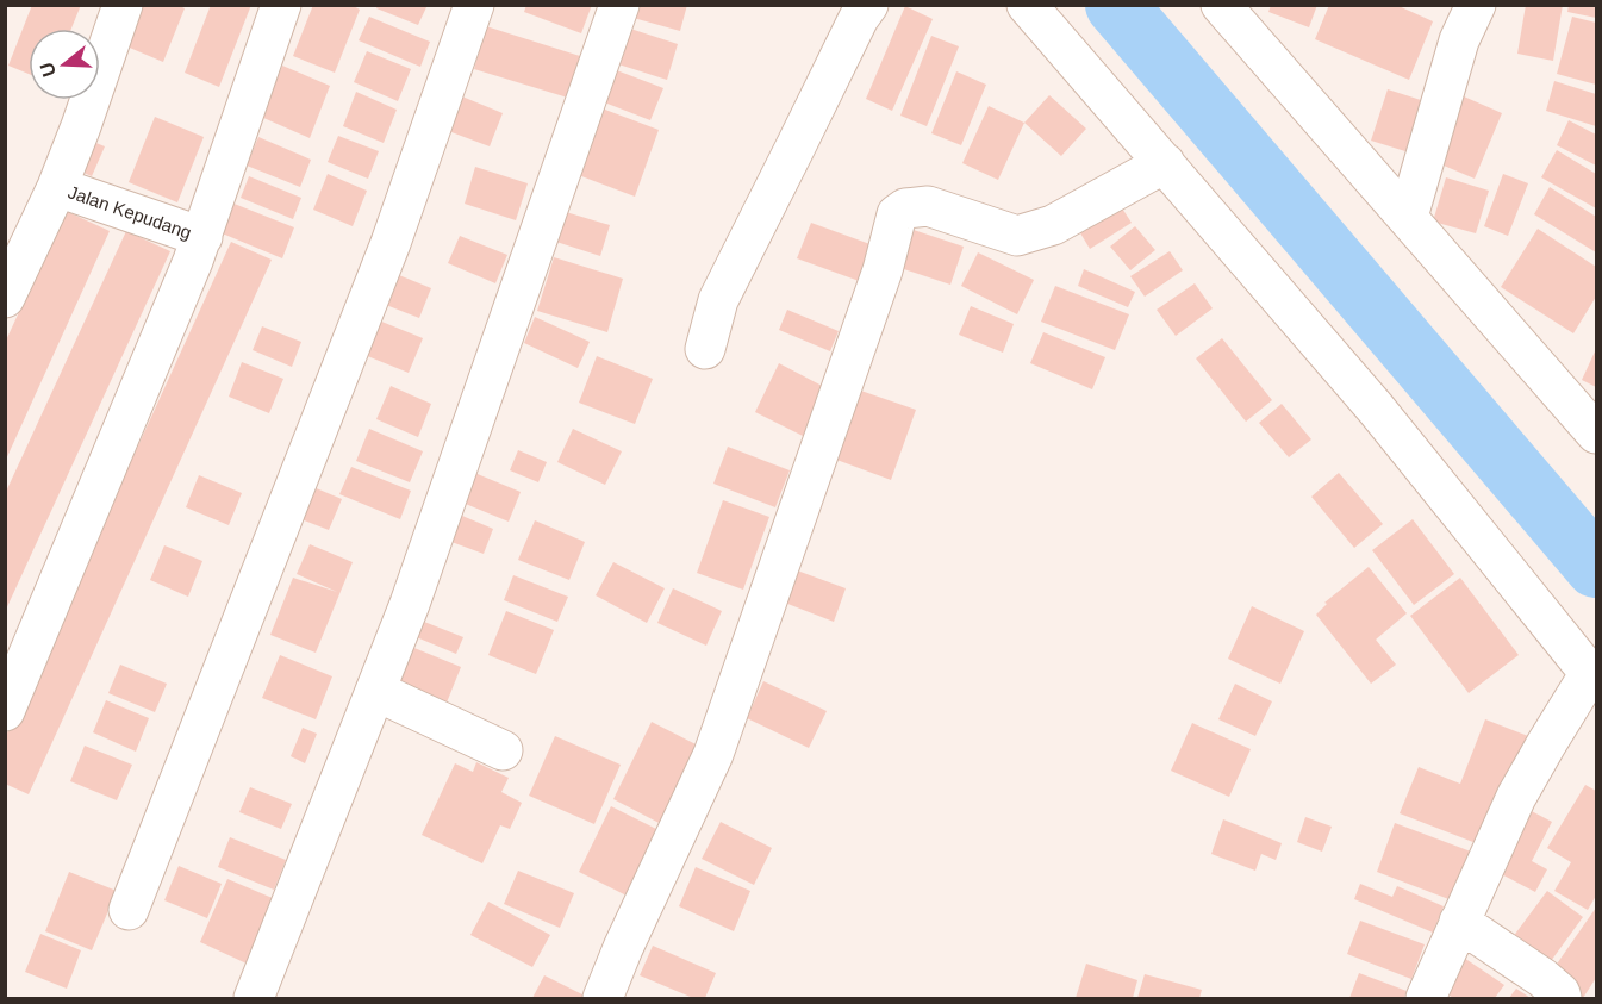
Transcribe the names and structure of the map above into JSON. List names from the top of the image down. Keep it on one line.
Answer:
{"streets":{"street":["Jalan Kepudang"]},"north":"left"}
